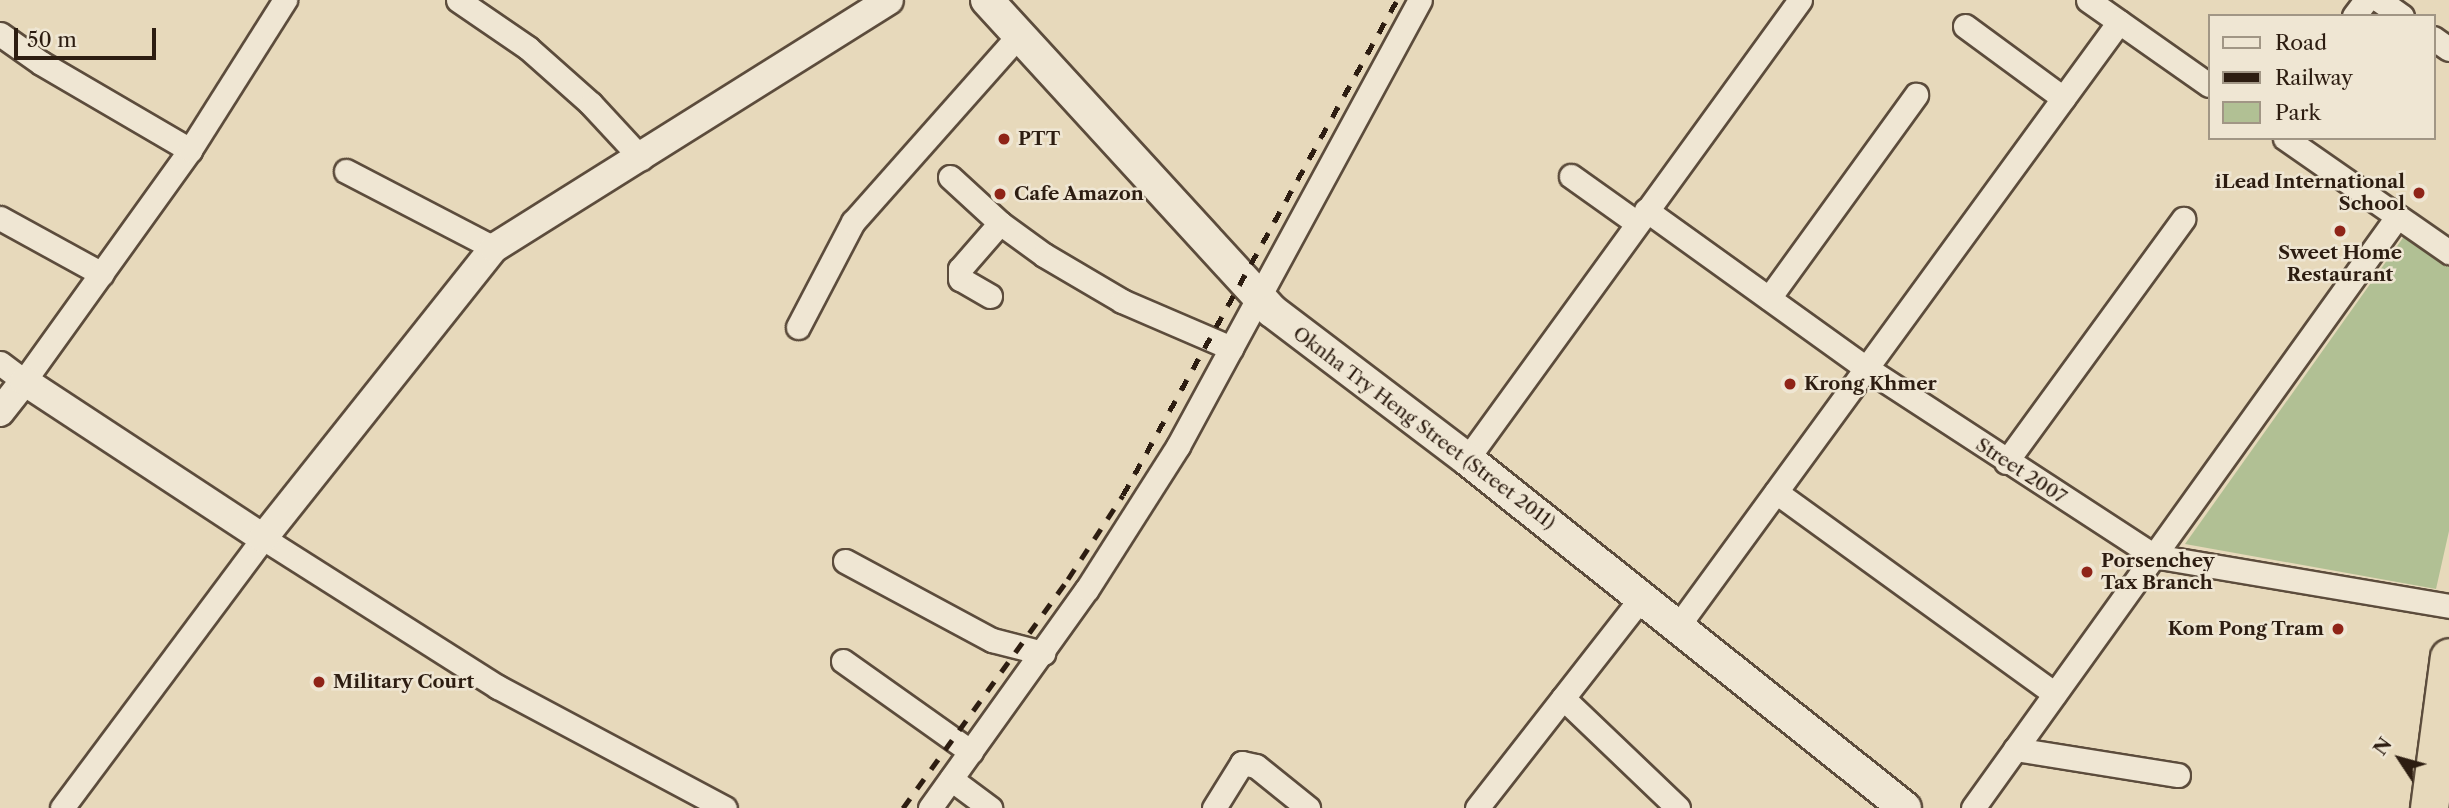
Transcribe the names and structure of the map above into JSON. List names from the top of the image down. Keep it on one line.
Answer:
{"streets":{"main road":["Oknha Try Heng Street (Street 2011)"],"street":["Street 2007"]},"places":["PTT","iLead International School","Cafe Amazon","Sweet Home Restaurant","Krong Khmer","Porsenchey Tax Branch","Kom Pong Tram","Military Court"],"legend":["Road","Railway","Park"],"scale_bar":"50 m","north":"top left"}
